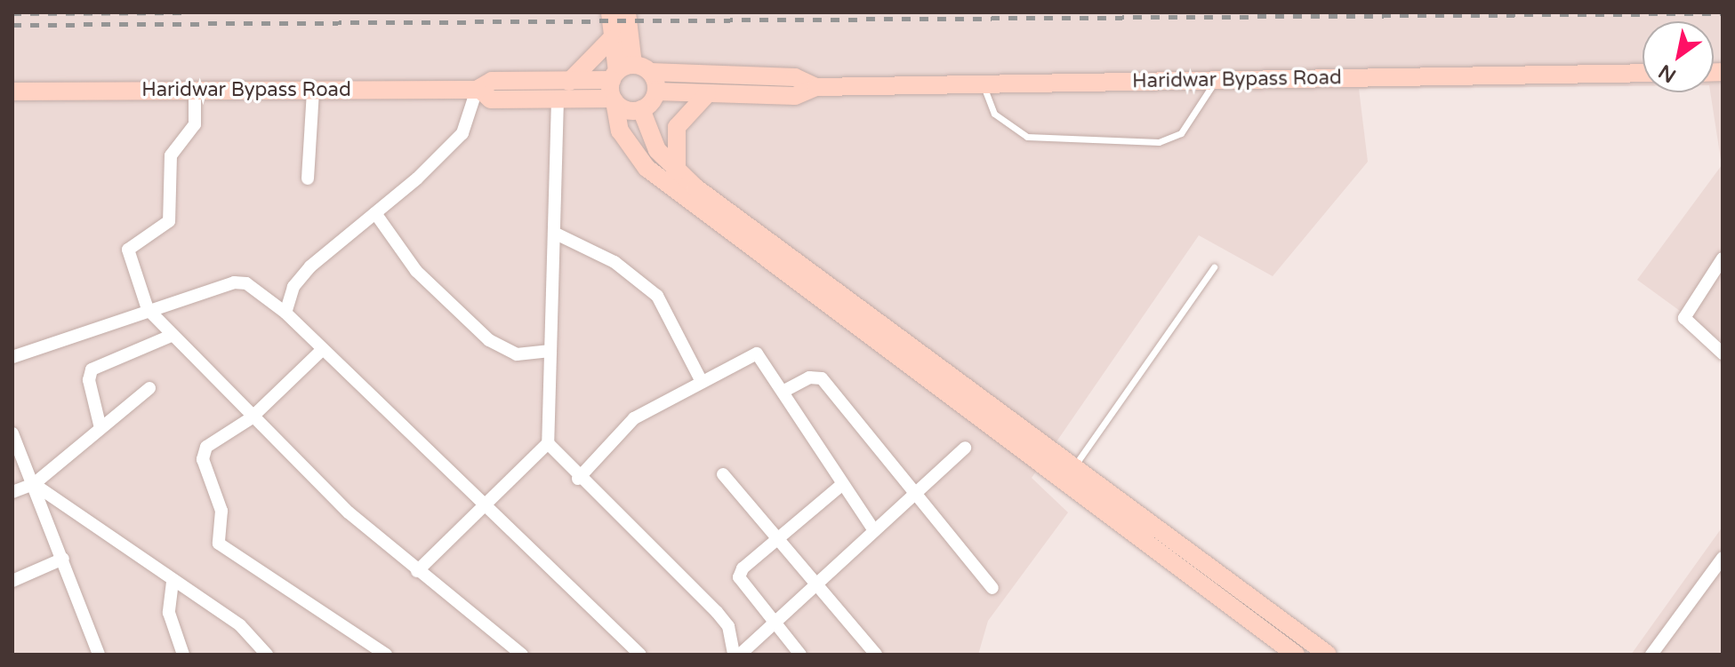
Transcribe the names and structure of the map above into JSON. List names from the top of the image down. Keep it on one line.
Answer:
{"streets":{"main road":["Haridwar Bypass Road"]},"north":"bottom left"}
